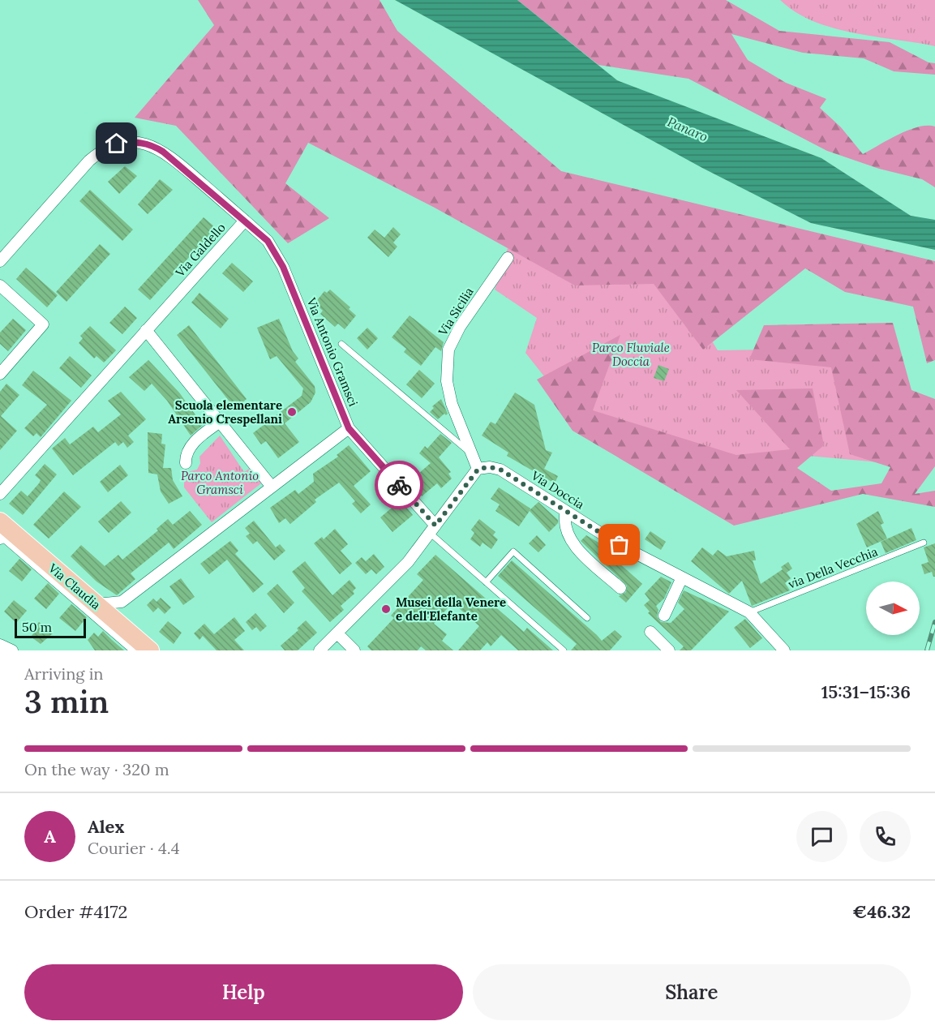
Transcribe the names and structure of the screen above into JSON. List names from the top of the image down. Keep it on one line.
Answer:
{"streets":{"main road":["Via Claudia"],"street":["Via Galdello","Via Sicilia","Via Antonio Gramsci","Via Doccia"],"lane":["via Della Vecchia"]},"crossings":[["Via Galdello","Via Antonio Gramsci"],["Via Sicilia","Via Doccia"],["Via Doccia","via Della Vecchia"]],"water":["Panaro"],"parks":["Parco Fluviale Doccia","Parco Antonio Gramsci"],"places":["Scuola elementare Arsenio Crespellani","Musei della Venere e dell'Elefante"],"scale_bar":"50 m","north":"right","page":{"scale":"50 m","heading":["3 min","Arriving in","15:31–15:36"],"panel":["Alex","Courier · 4.4","Order #4172","€46.32"],"bar":"On the way · 320 m","round":"A","buttons":["Help","Share"]}}
